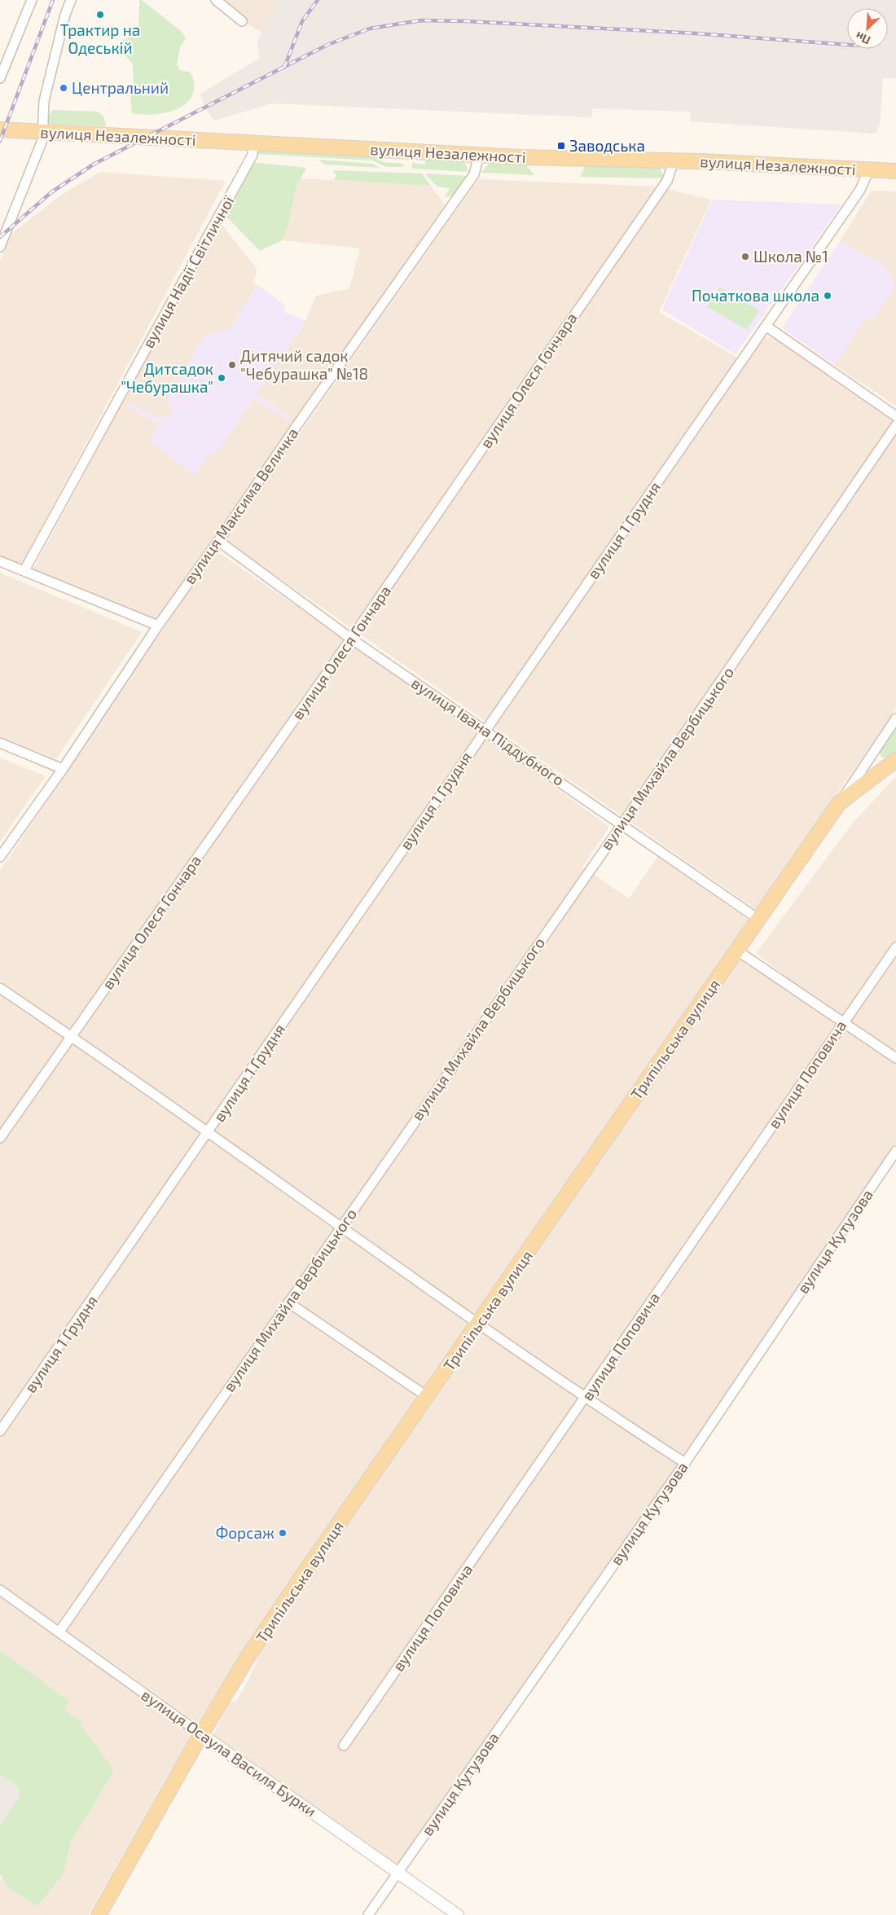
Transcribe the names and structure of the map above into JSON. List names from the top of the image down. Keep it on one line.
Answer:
{"streets":{"main road":["вулиця Незалежності","Трипільська вулиця"],"street":["вулиця Надії Світличної","вулиця Олеся Гончара","вулиця Максима Величка","вулиця 1 Грудня","вулиця Івана Піддубного","вулиця Михайла Вербицького","вулиця Поповича","вулиця Кутузова","вулиця Осаула Василя Бурки"]},"crossings":[["вулиця Незалежності","вулиця Надії Світличної"],["вулиця Незалежності","вулиця Олеся Гончара"],["вулиця Незалежності","вулиця Максима Величка"],["вулиця Незалежності","вулиця 1 Грудня"],["вулиця Олеся Гончара","вулиця Івана Піддубного"],["вулиця Максима Величка","вулиця Івана Піддубного"],["вулиця 1 Грудня","вулиця Івана Піддубного"],["вулиця Івана Піддубного","вулиця Михайла Вербицького"],["вулиця Івана Піддубного","Трипільська вулиця"],["вулиця Михайла Вербицького","вулиця Осаула Василя Бурки"],["Трипільська вулиця","вулиця Осаула Василя Бурки"],["вулиця Кутузова","вулиця Осаула Василя Бурки"]],"places":{"other":["Трактир на Одеській","Центральний","Школа №1","Початкова школа","Дитячий садок \"Чебурашка\" №18","Дитсадок \"Чебурашка\"","Форсаж"],"transit":["Заводська"]},"north":"bottom left"}
